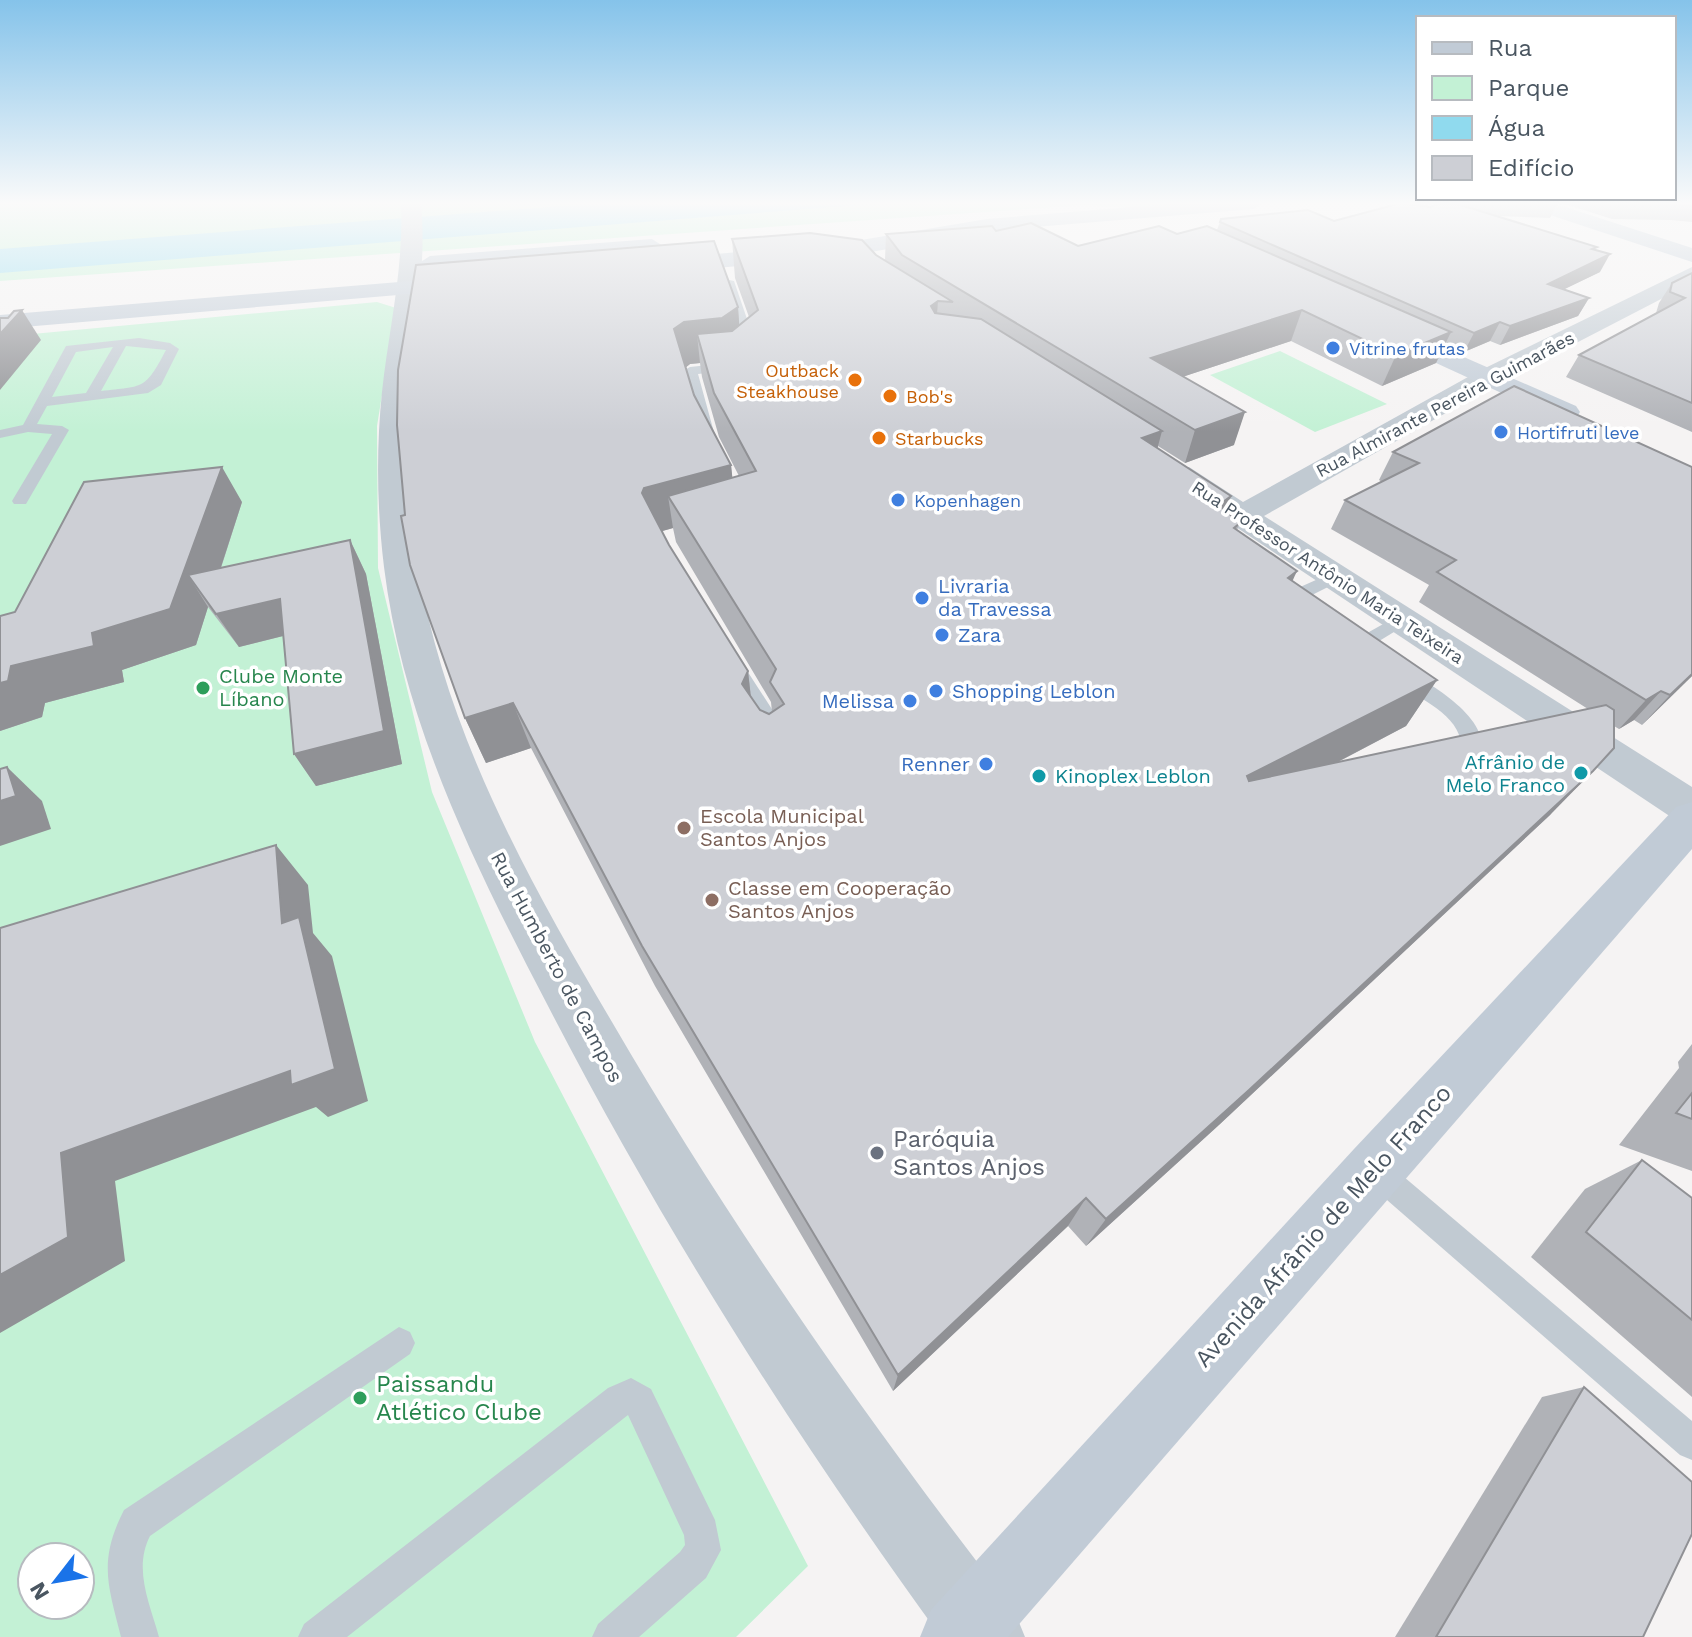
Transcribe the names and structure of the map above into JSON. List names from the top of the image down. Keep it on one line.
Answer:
{"streets":{"main road":["Avenida Afrânio de Melo Franco"],"street":["Rua Almirante Pereira Guimarães","Rua Professor Antônio Maria Teixeira","Rua Humberto de Campos"]},"crossings":[["Rua Almirante Pereira Guimarães","Rua Professor Antônio Maria Teixeira"],["Rua Humberto de Campos","Avenida Afrânio de Melo Franco"]],"places":["Vitrine frutas","Outback Steakhouse","Bob's","Hortifruti leve","Starbucks","Kopenhagen","Livraria da Travessa","Zara","Clube Monte Líbano","Shopping Leblon","Melissa","Renner","Afrânio de Melo Franco","Kinoplex Leblon","Escola Municipal Santos Anjos","Classe em Cooperação Santos Anjos","Paróquia Santos Anjos","Paissandu Atlético Clube"],"legend":["Rua","Parque","Água","Edifício"],"north":"bottom left"}
